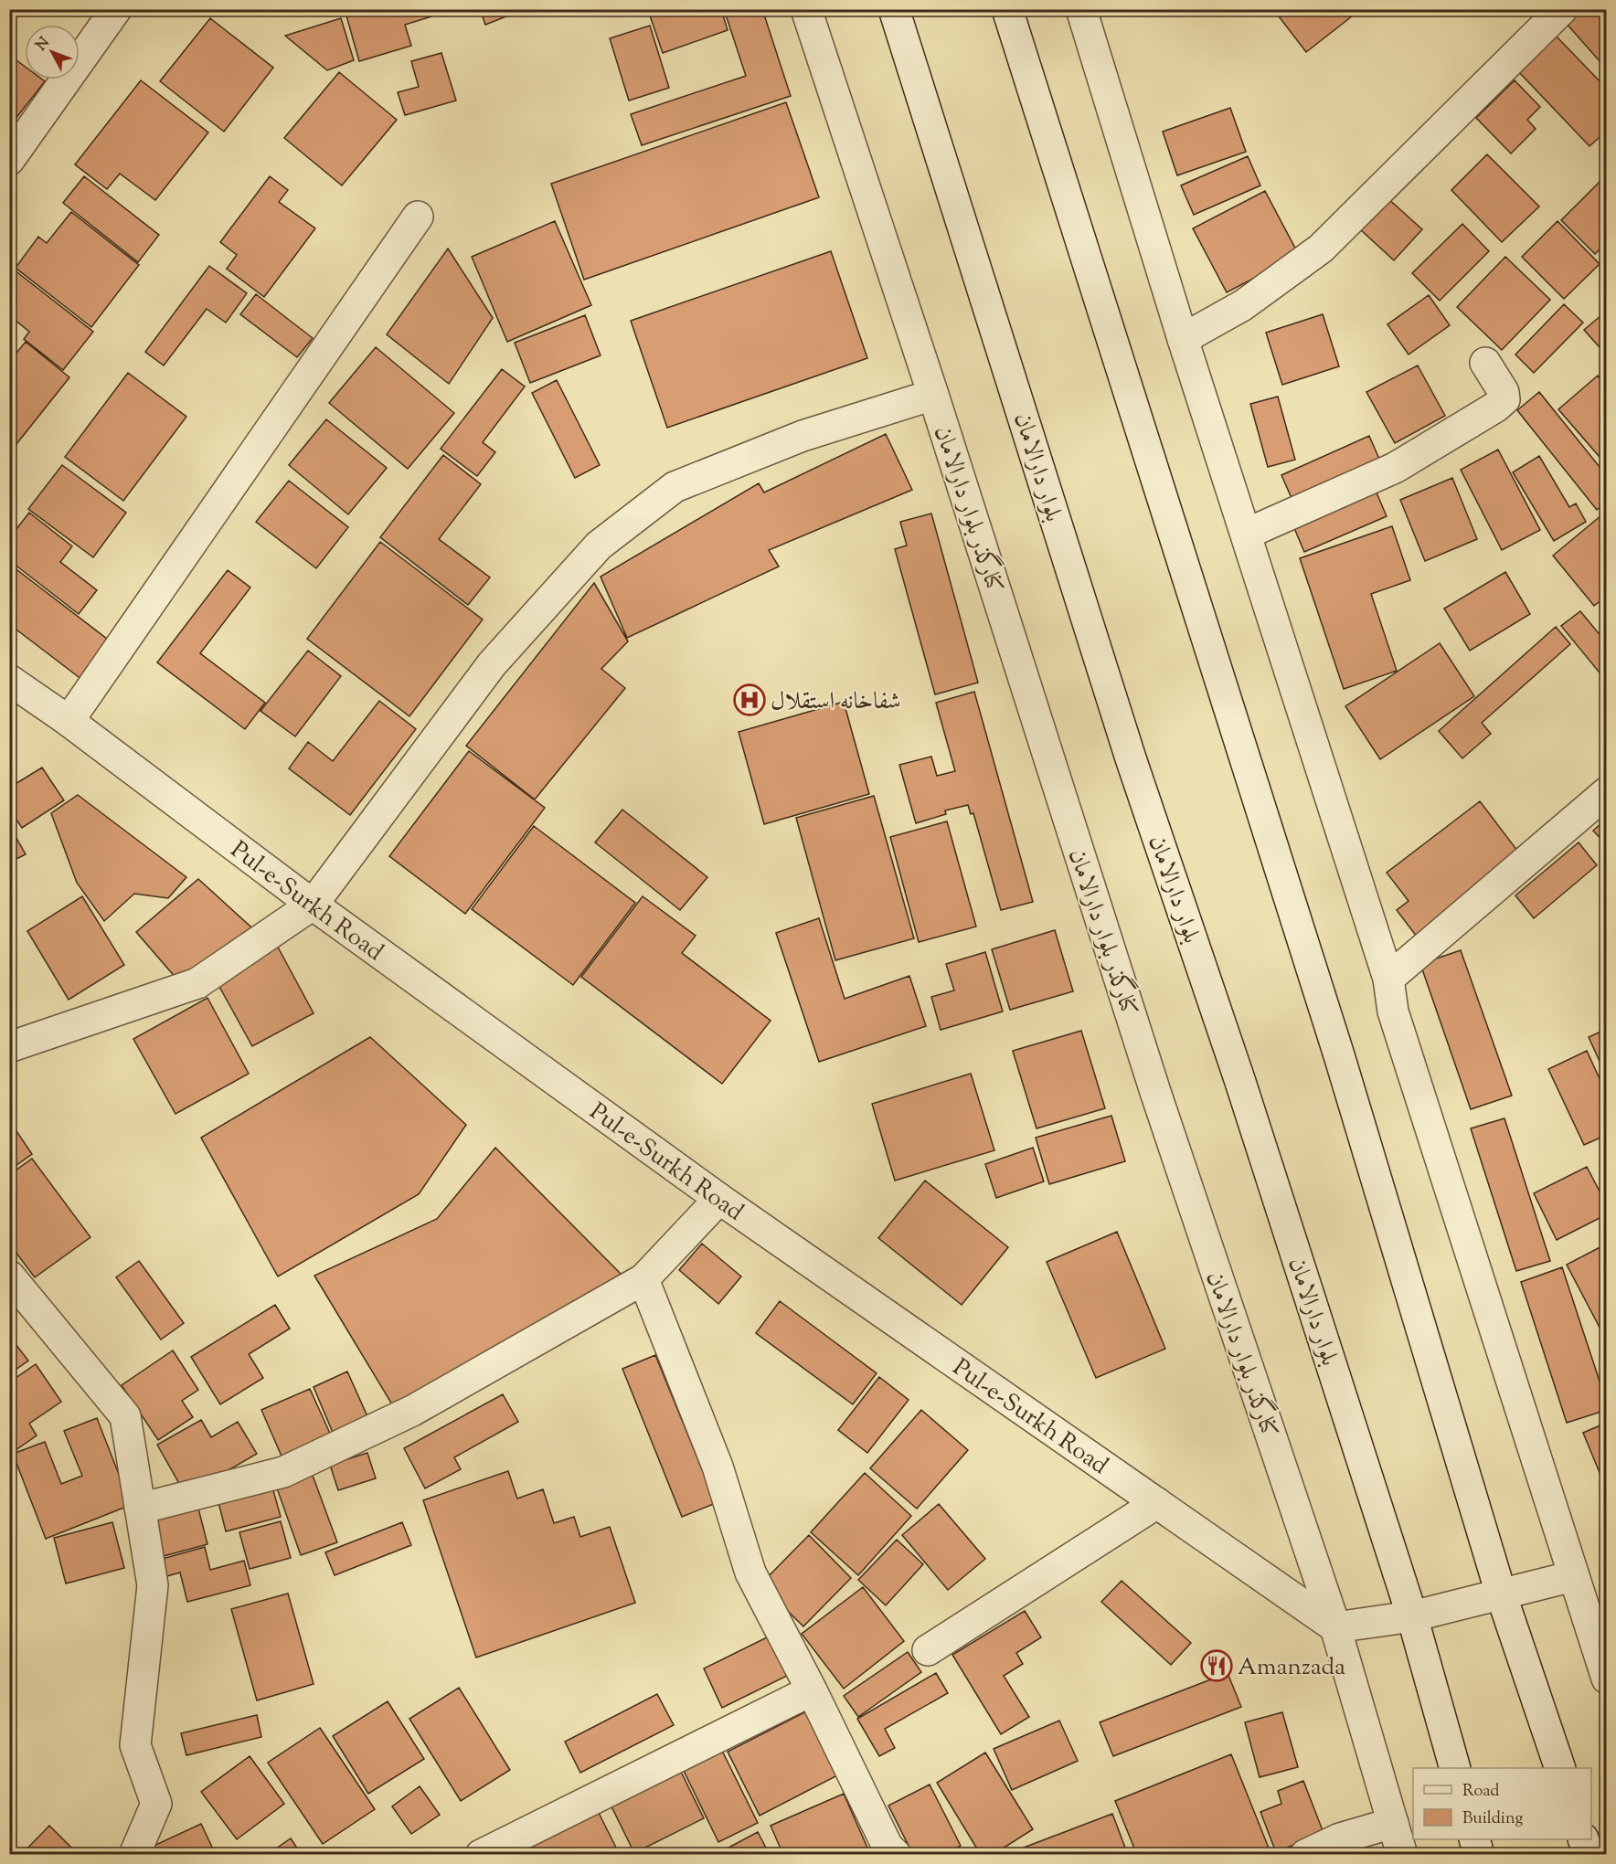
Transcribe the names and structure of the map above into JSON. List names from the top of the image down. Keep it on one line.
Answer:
{"streets":{"street":["بلوار دارالامان","کنارگذر بلوار دارالامان","Pul-e-Surkh Road"]},"crossings":[["کنارگذر بلوار دارالامان","Pul-e-Surkh Road"]],"places":{"hospital":["شفاخانه استقلال"],"restaurant":["Amanzada"]},"legend":["Road","Building"],"north":"top left"}
